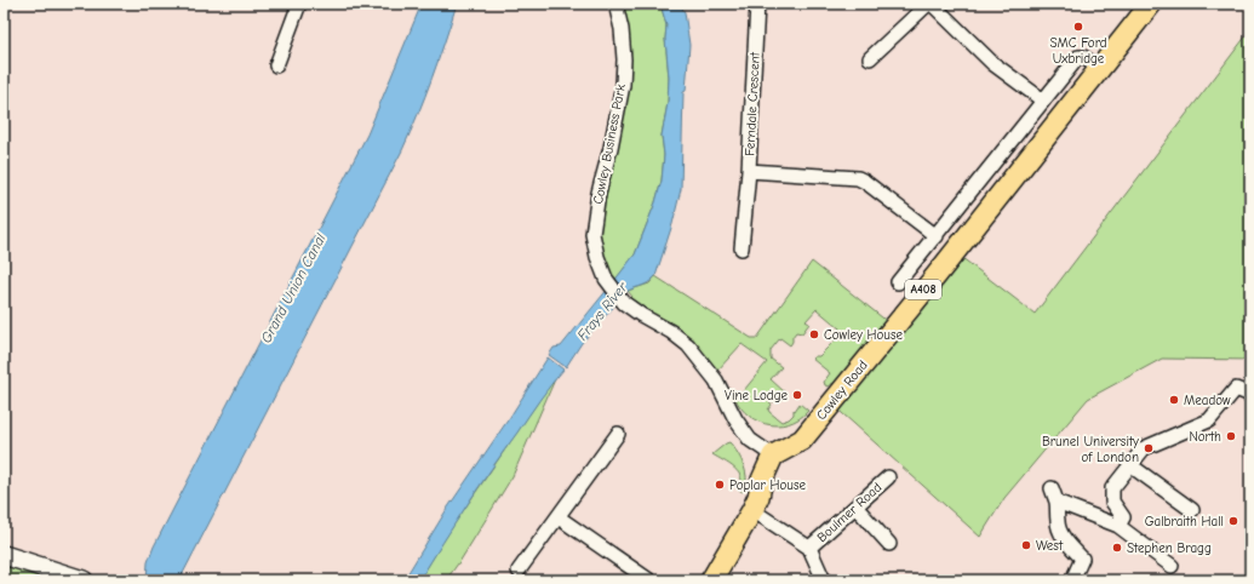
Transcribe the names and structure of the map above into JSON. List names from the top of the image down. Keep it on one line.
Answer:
{"streets":{"main road":["A408","Cowley Road"],"street":["Ferndale Crescent","Cowley Business Park","Boulmer Road"]},"crossings":[["Cowley Business Park","Cowley Road"]],"water":["Grand Union Canal","Frays River"],"places":["SMC Ford Uxbridge","Cowley House","Vine Lodge","Meadow","North","Brunel University of London","Poplar House","Galbraith Hall","West","Stephen Bragg"]}
